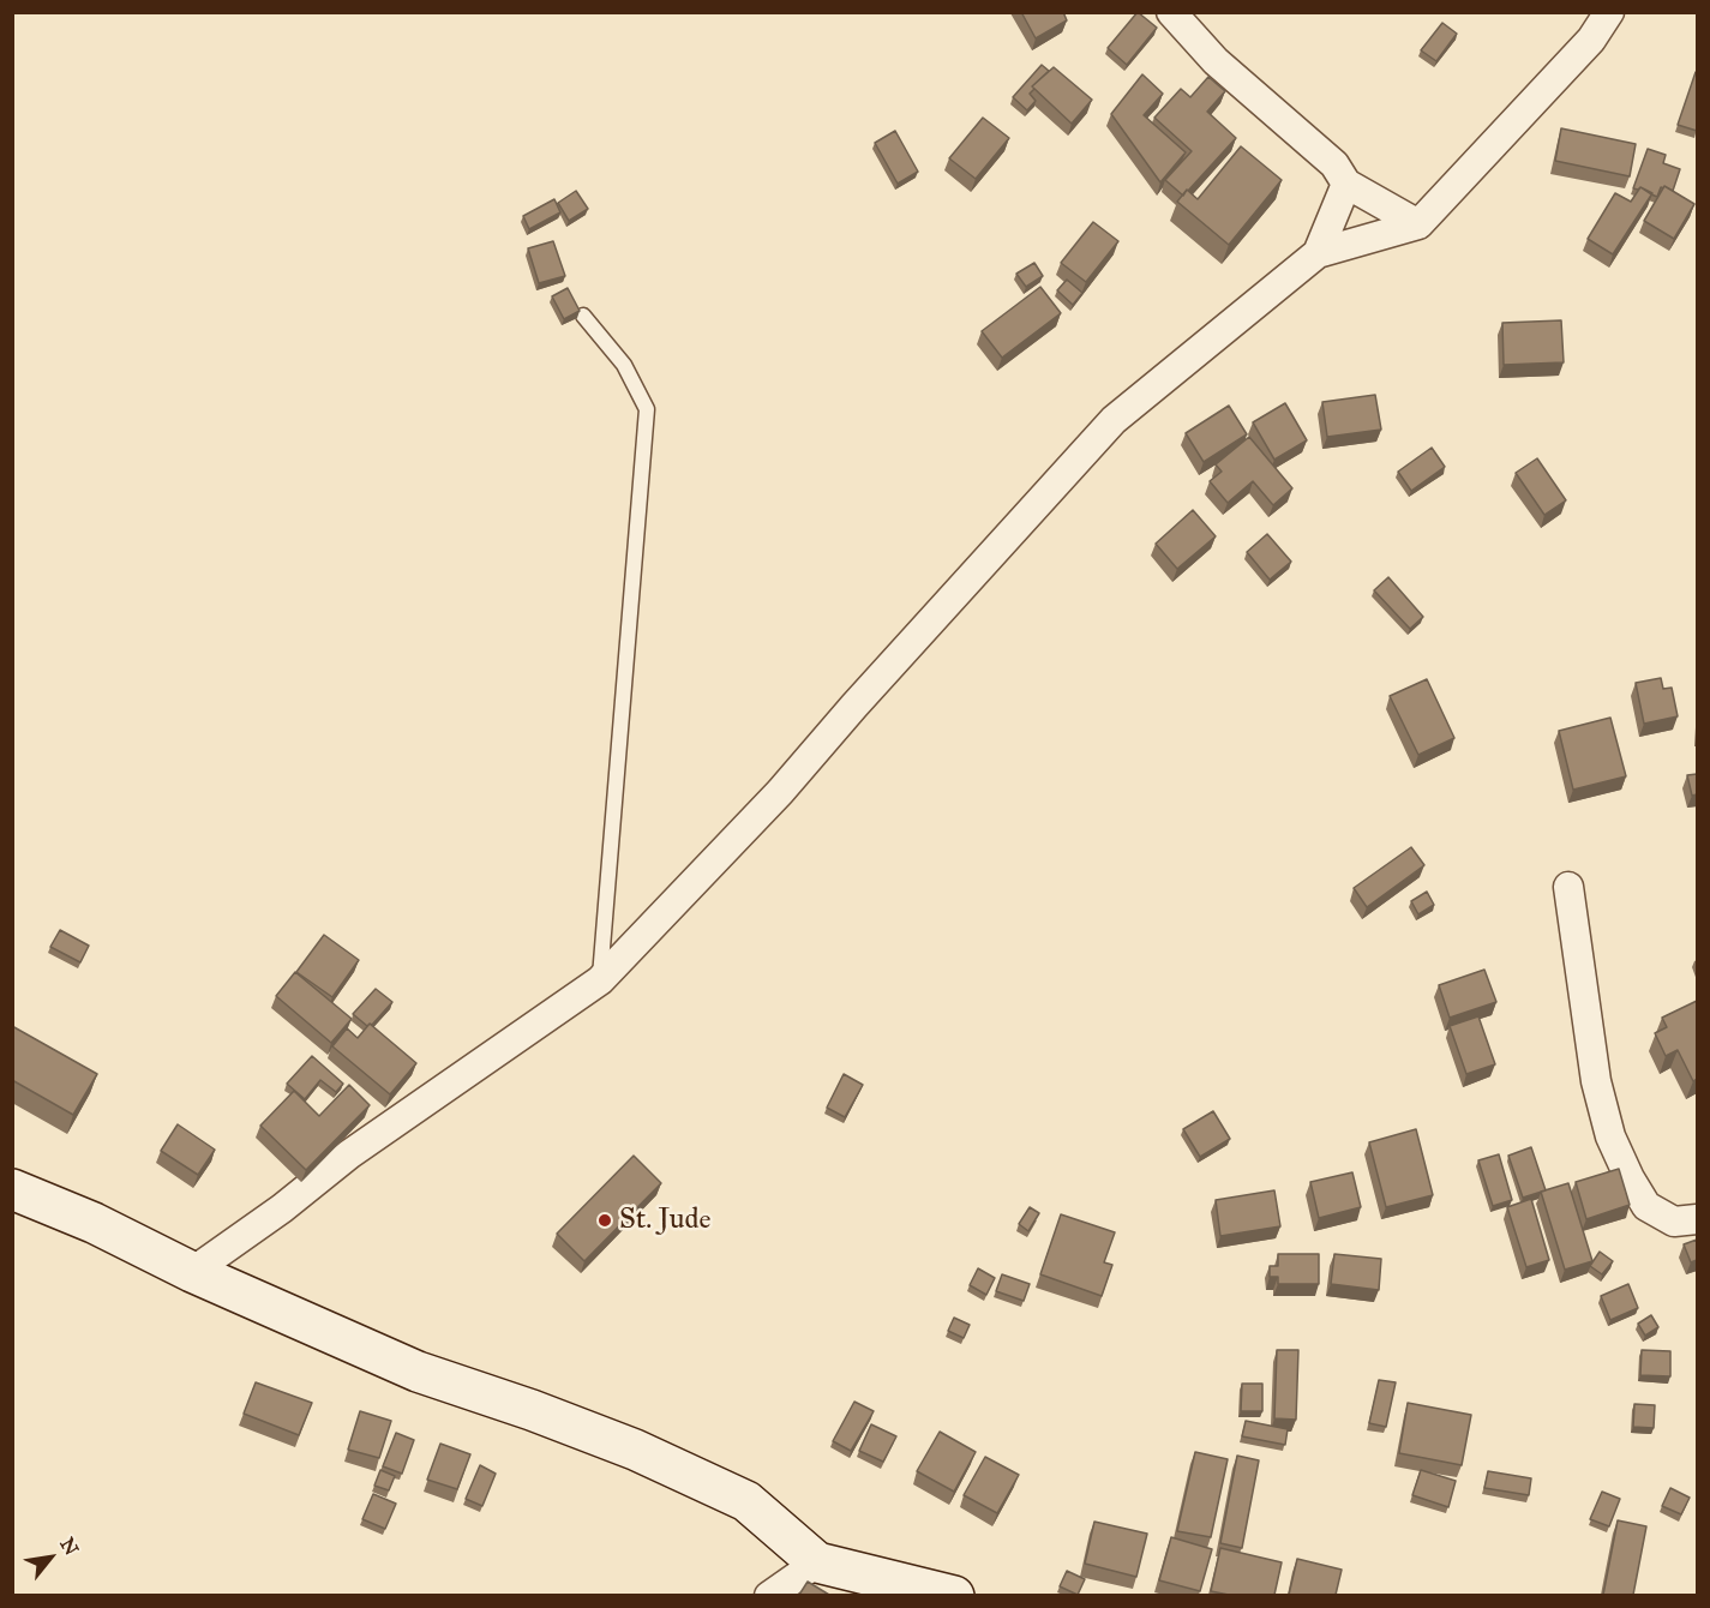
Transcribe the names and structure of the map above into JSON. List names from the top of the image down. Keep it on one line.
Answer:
{"places":["St. Jude"],"north":"top right"}
